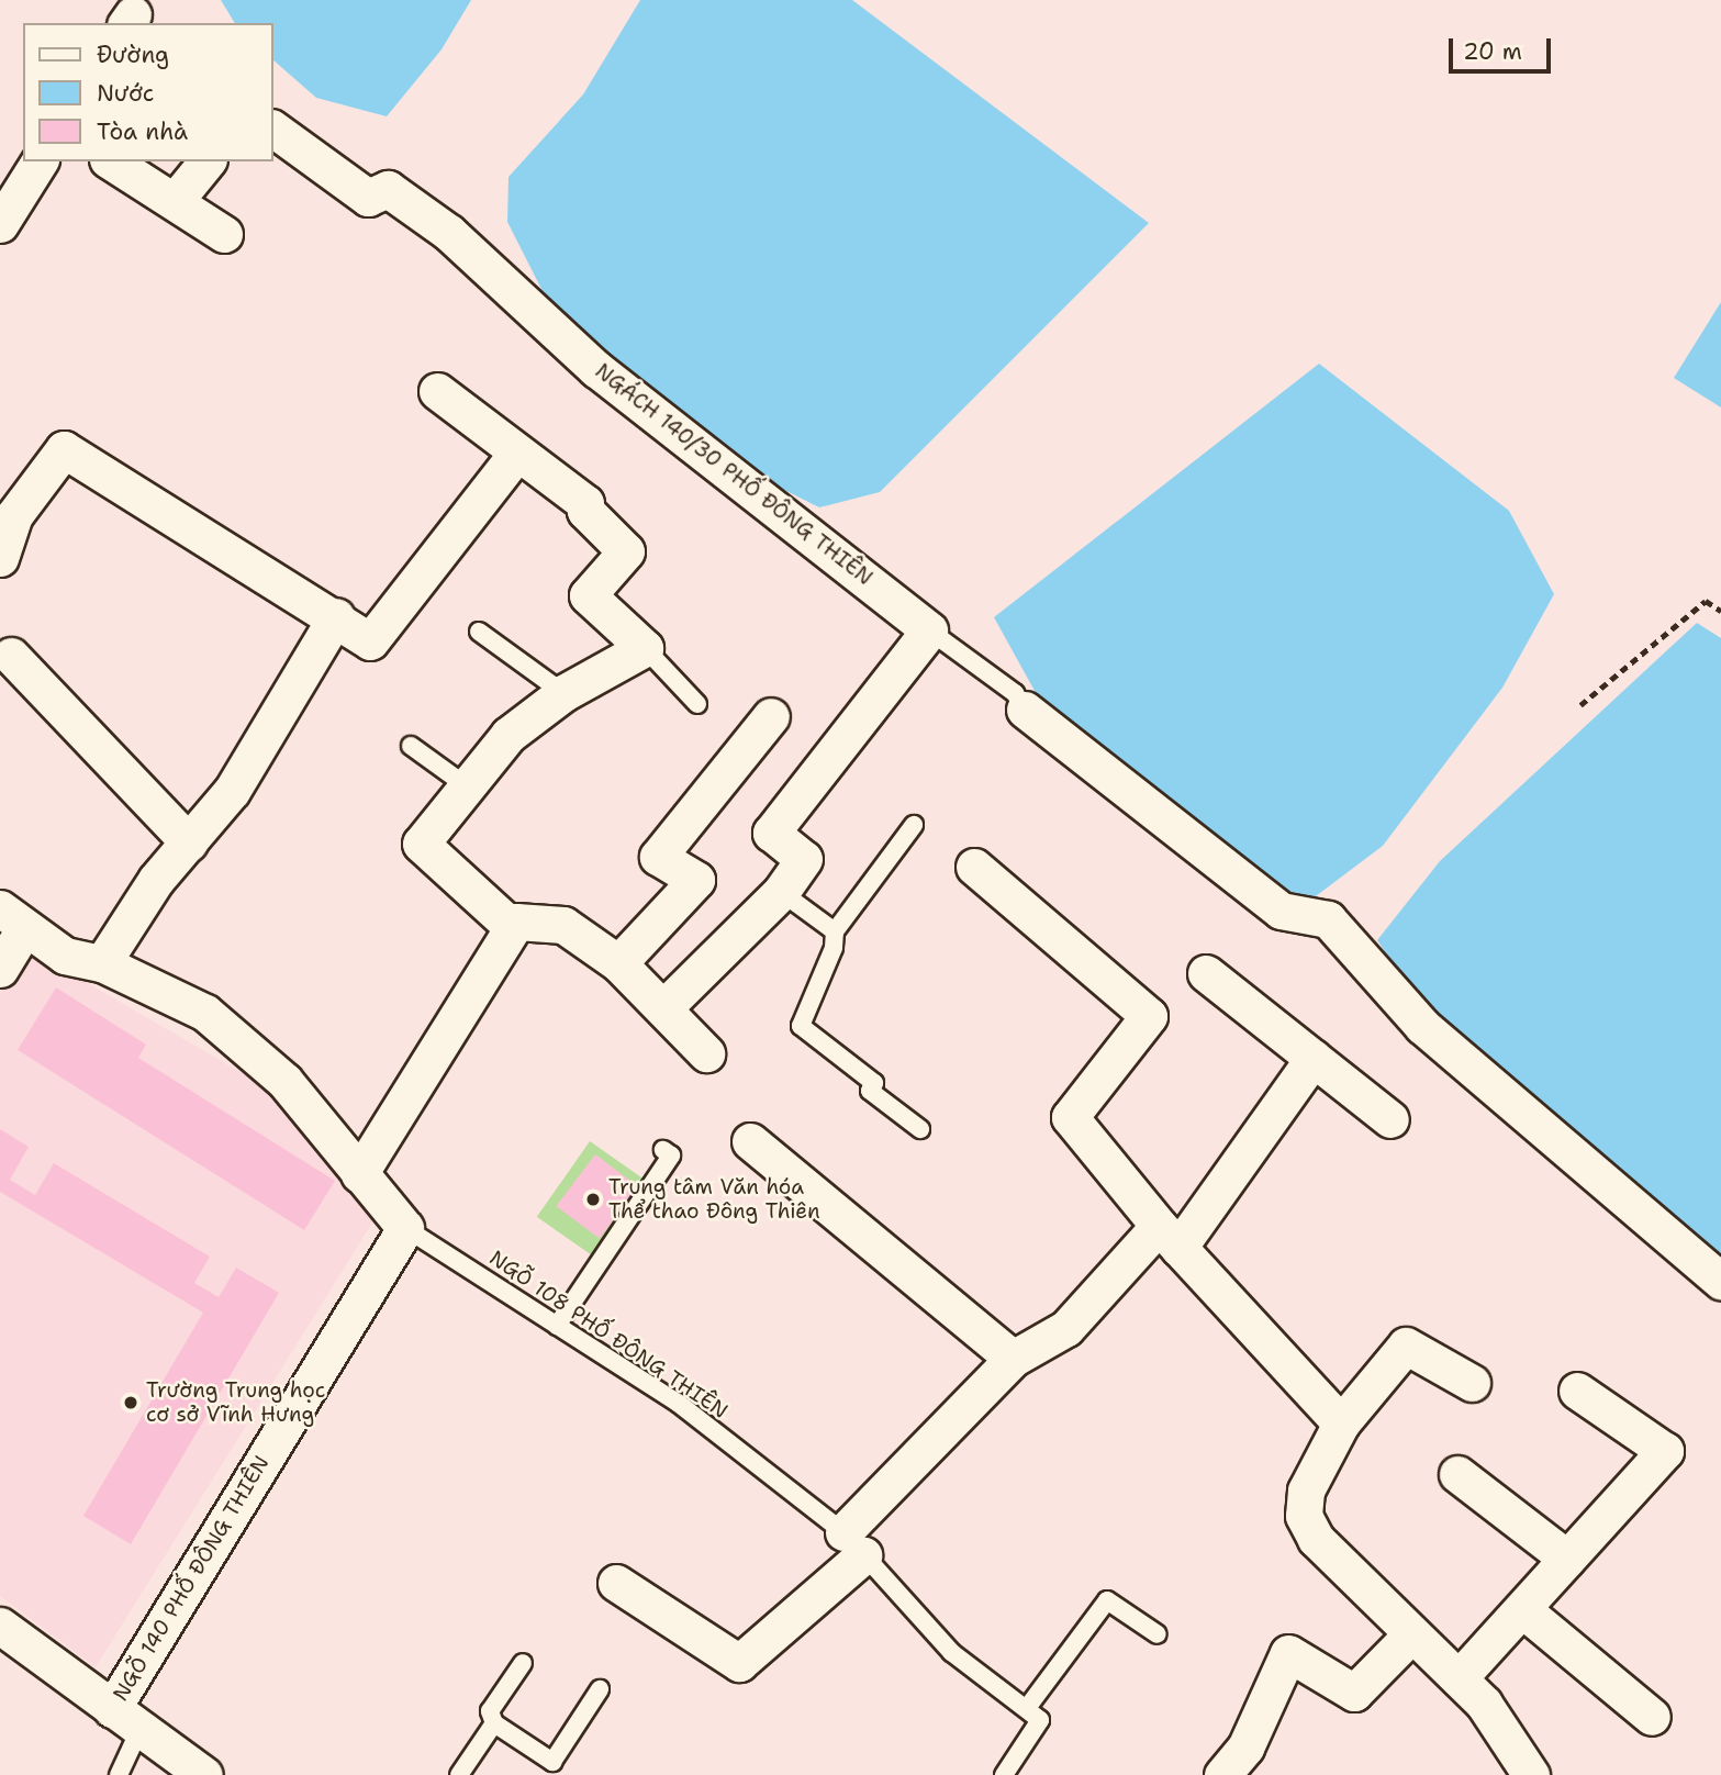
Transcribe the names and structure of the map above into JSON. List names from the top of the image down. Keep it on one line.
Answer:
{"streets":{"street":["NGÁCH 140/30 PHỐ ĐÔNG THIÊN","NGÕ 140 PHỐ ĐÔNG THIÊN"],"lane":["NGÕ 108 PHỐ ĐÔNG THIÊN"]},"crossings":[["NGÕ 108 PHỐ ĐÔNG THIÊN","NGÕ 140 PHỐ ĐÔNG THIÊN"]],"places":["Trung tâm Văn hóa Thể thao Đông Thiên","Trường Trung học cơ sở Vĩnh Hưng"],"legend":["Đường","Nước","Tòa nhà"],"scale_bar":"20 m"}
